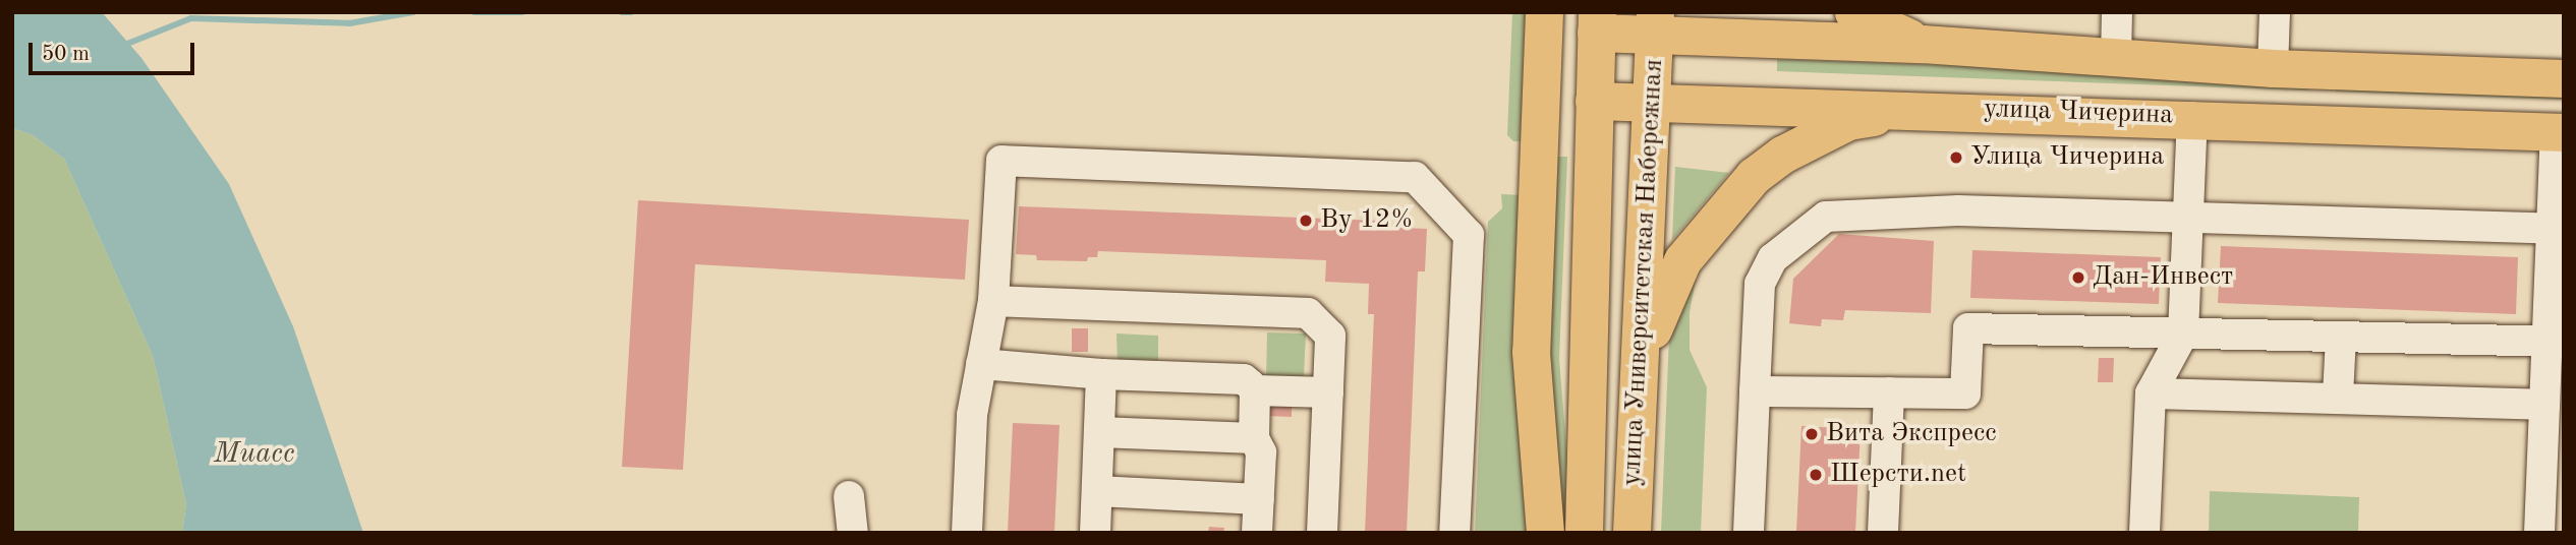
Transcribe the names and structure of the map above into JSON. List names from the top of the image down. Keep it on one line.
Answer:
{"streets":{"main road":["улица Чичерина","улица Университетская Набережная"]},"crossings":[["улица Чичерина","улица Университетская Набережная"]],"water":["Миасс"],"places":["Улица Чичерина","Ву 12%","Дан-Инвест","Вита Экспресс","Шерсти.net"],"scale_bar":"50 m"}
